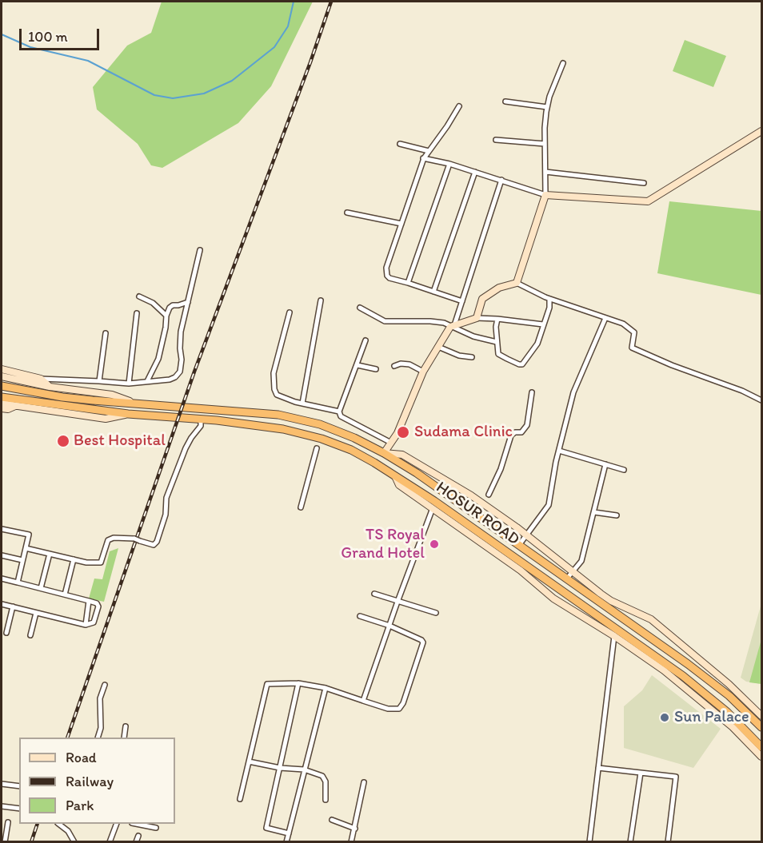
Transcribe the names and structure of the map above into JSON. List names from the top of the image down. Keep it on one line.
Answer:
{"streets":{"highway":["HOSUR ROAD"]},"places":["Sudama Clinic","Best Hospital","TS Royal Grand Hotel","Sun Palace"],"legend":["Road","Railway","Park"],"scale_bar":"100 m"}
